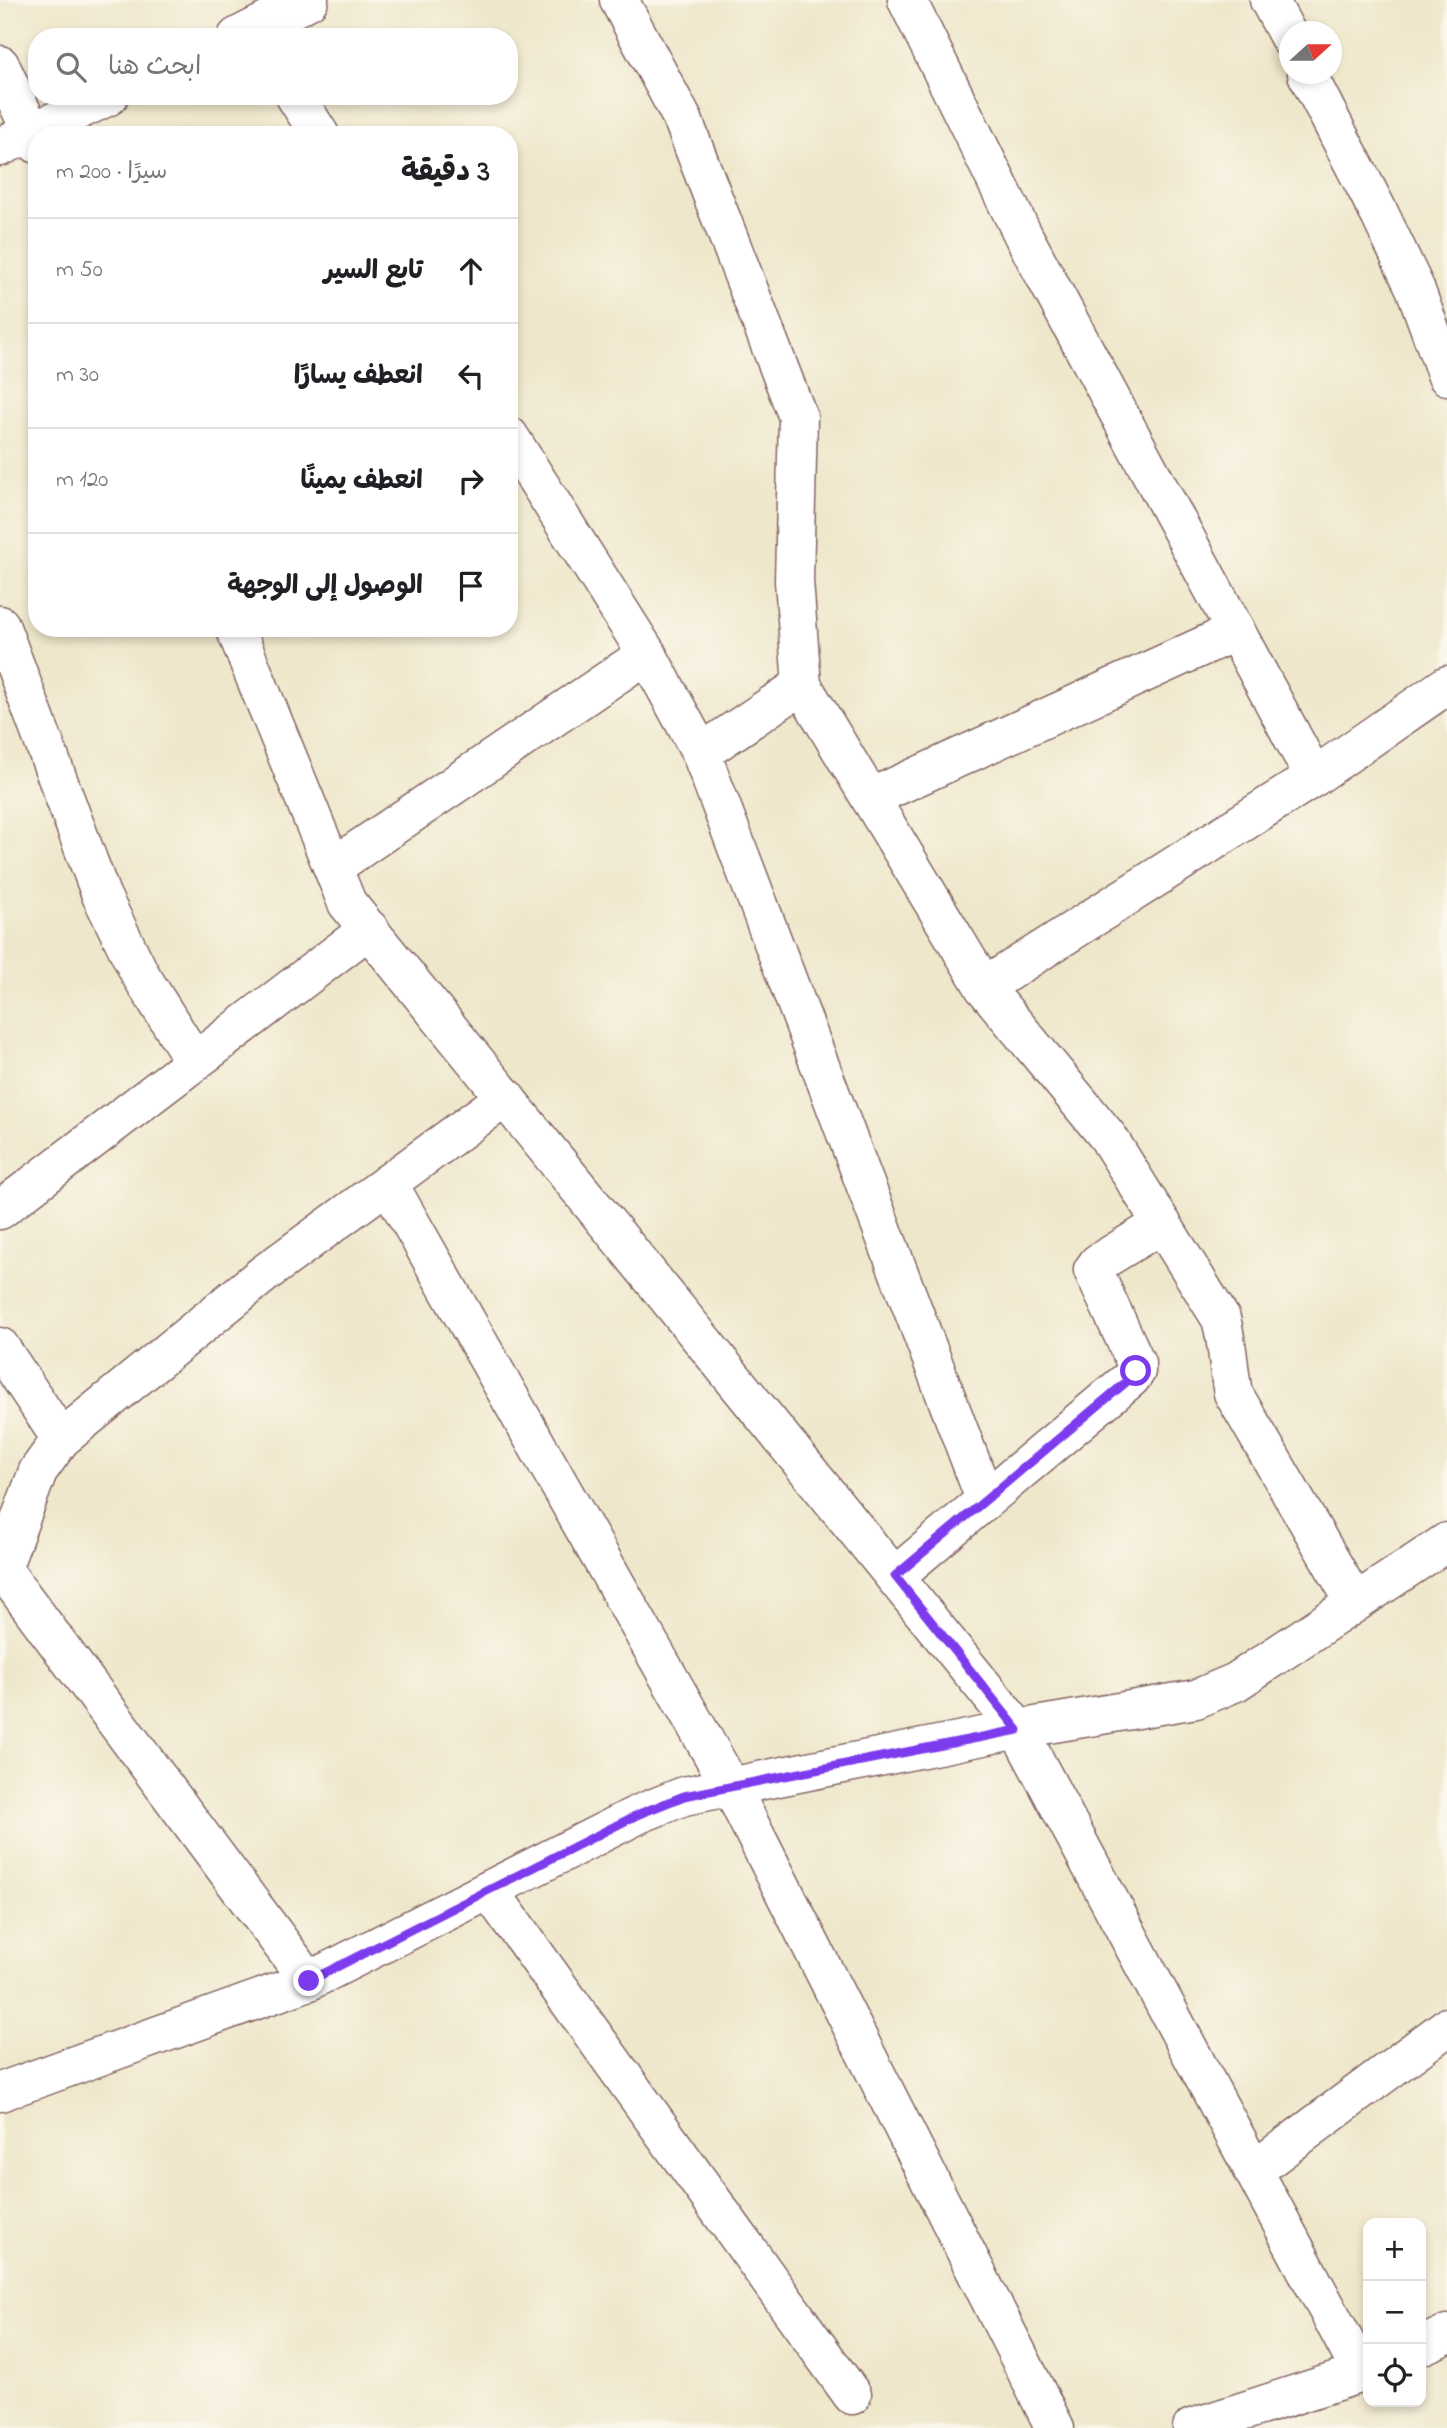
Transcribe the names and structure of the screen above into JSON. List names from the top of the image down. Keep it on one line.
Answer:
{"north":"right","page":{"search":"ابحث هنا","heading":["3 دقيقة","سيرًا · 200 m"],"list":[["تابع السير","50 m"],["انعطف يسارًا","30 m"],["انعطف يمينًا","120 m"],"الوصول إلى الوجهة"],"map_buttons":["+","−"]}}
